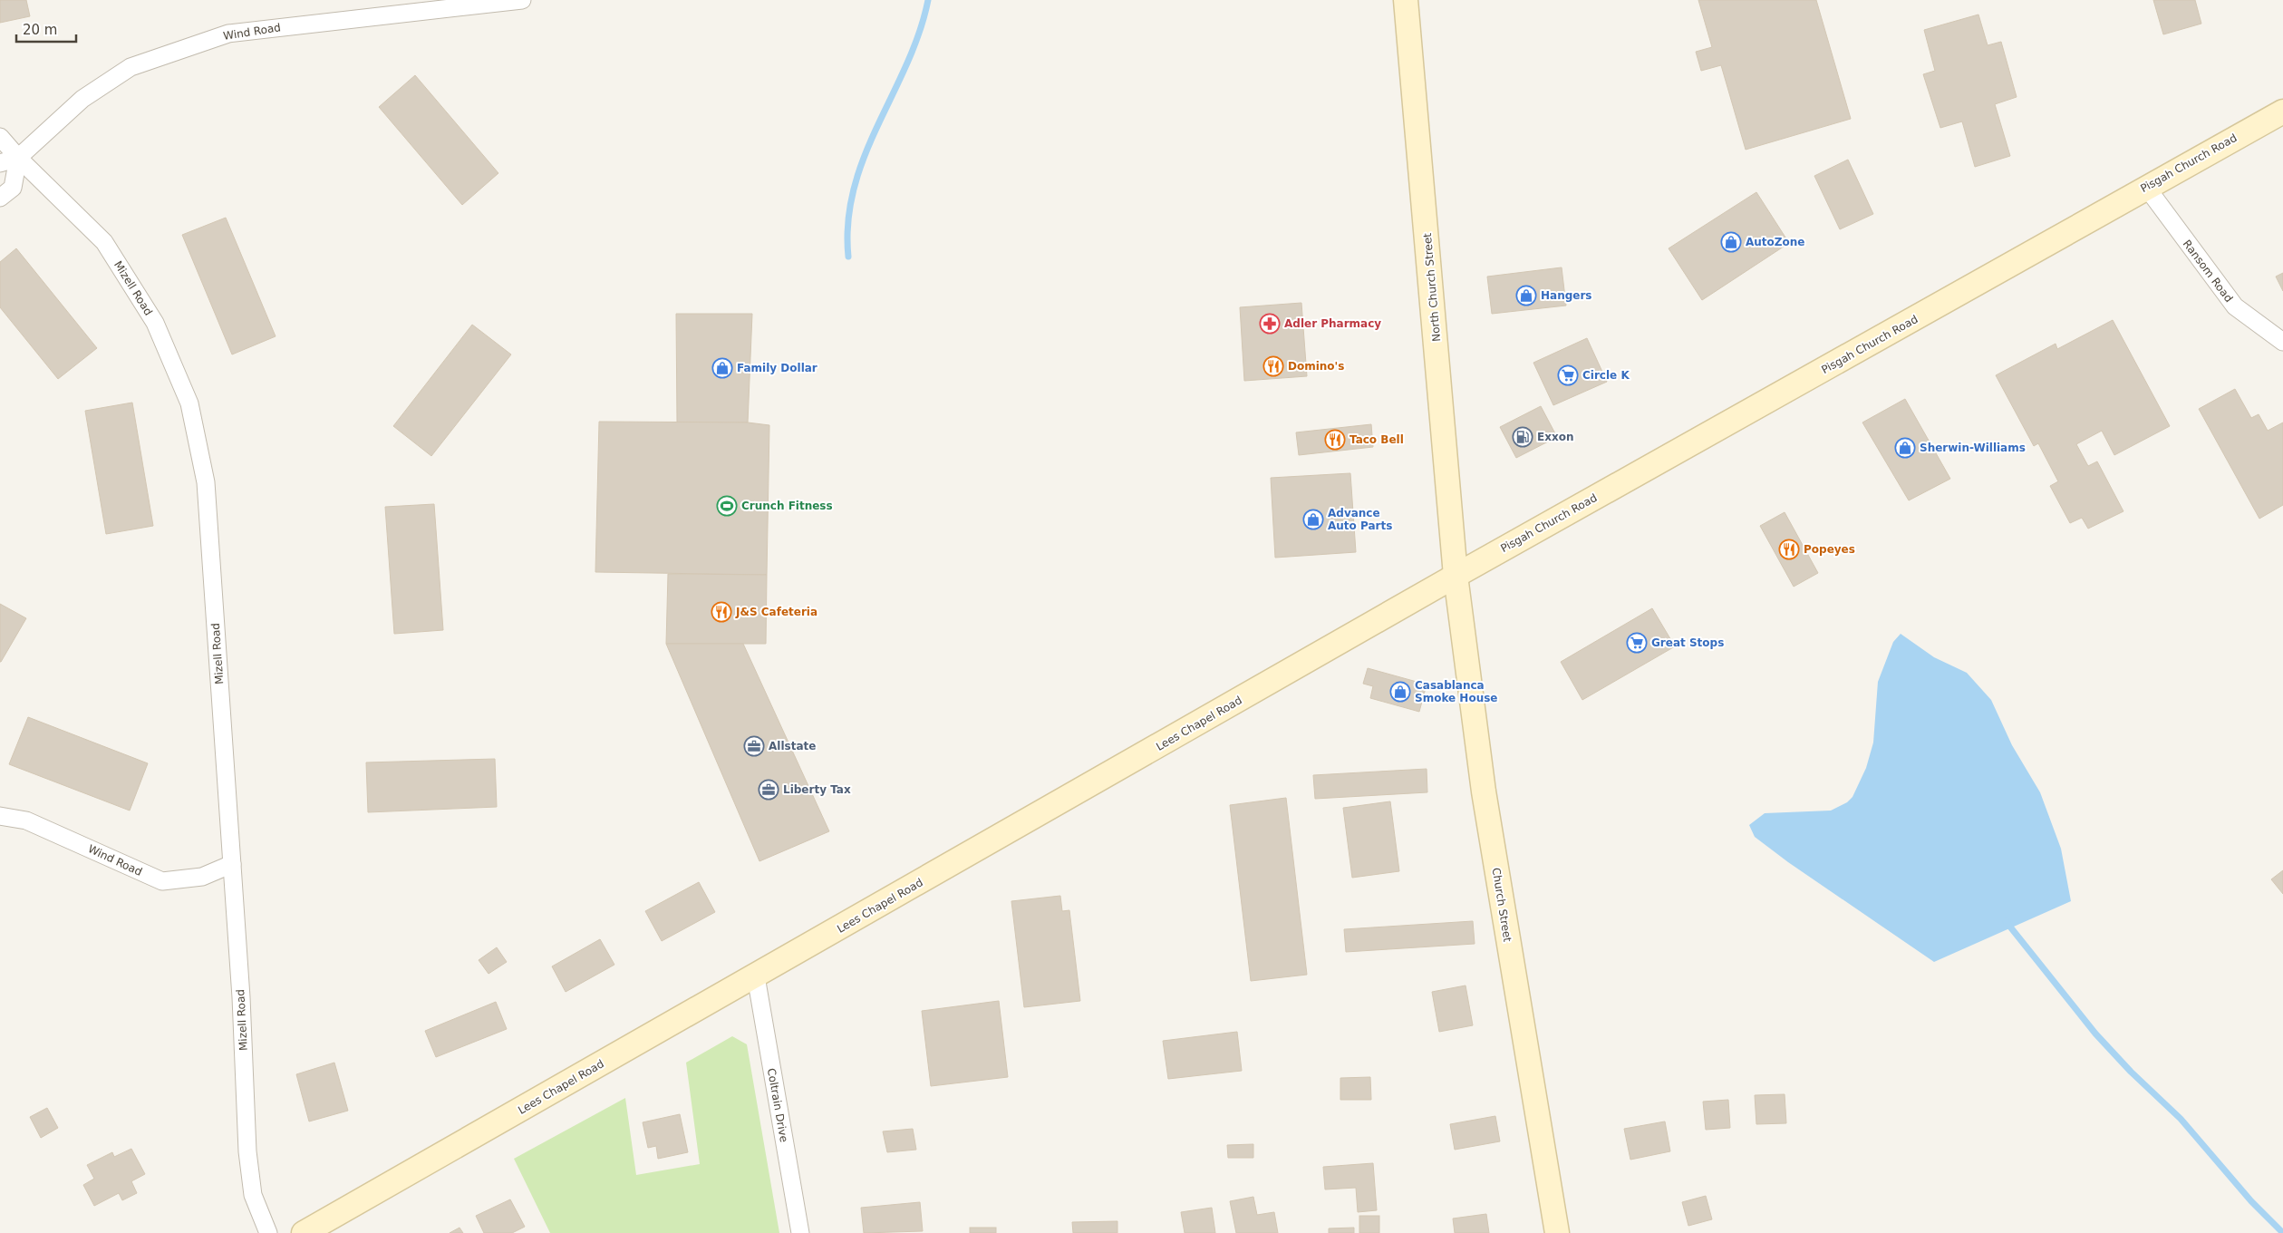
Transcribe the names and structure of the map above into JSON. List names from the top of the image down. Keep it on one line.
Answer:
{"streets":{"main road":["Pisgah Church Road","North Church Street","Lees Chapel Road","Church Street"],"street":["Wind Road","Ransom Road","Mizell Road","Coltrain Drive"]},"crossings":[["Wind Road","Mizell Road"],["Pisgah Church Road","Ransom Road"],["Pisgah Church Road","North Church Street"],["Pisgah Church Road","Lees Chapel Road"],["Pisgah Church Road","Church Street"],["North Church Street","Lees Chapel Road"],["North Church Street","Church Street"],["Lees Chapel Road","Church Street"],["Lees Chapel Road","Coltrain Drive"]],"places":{"shop":["AutoZone","Hangers","Family Dollar","Sherwin-Williams","Advance Auto Parts","Casablanca Smoke House"],"pharmacy":["Adler Pharmacy"],"restaurant":["Domino's","Taco Bell","Popeyes","J&S Cafeteria"],"supermarket":["Circle K","Great Stops"],"fuel station":["Exxon"],"sports":["Crunch Fitness"],"office":["Allstate","Liberty Tax"]},"scale_bar":"20 m"}
